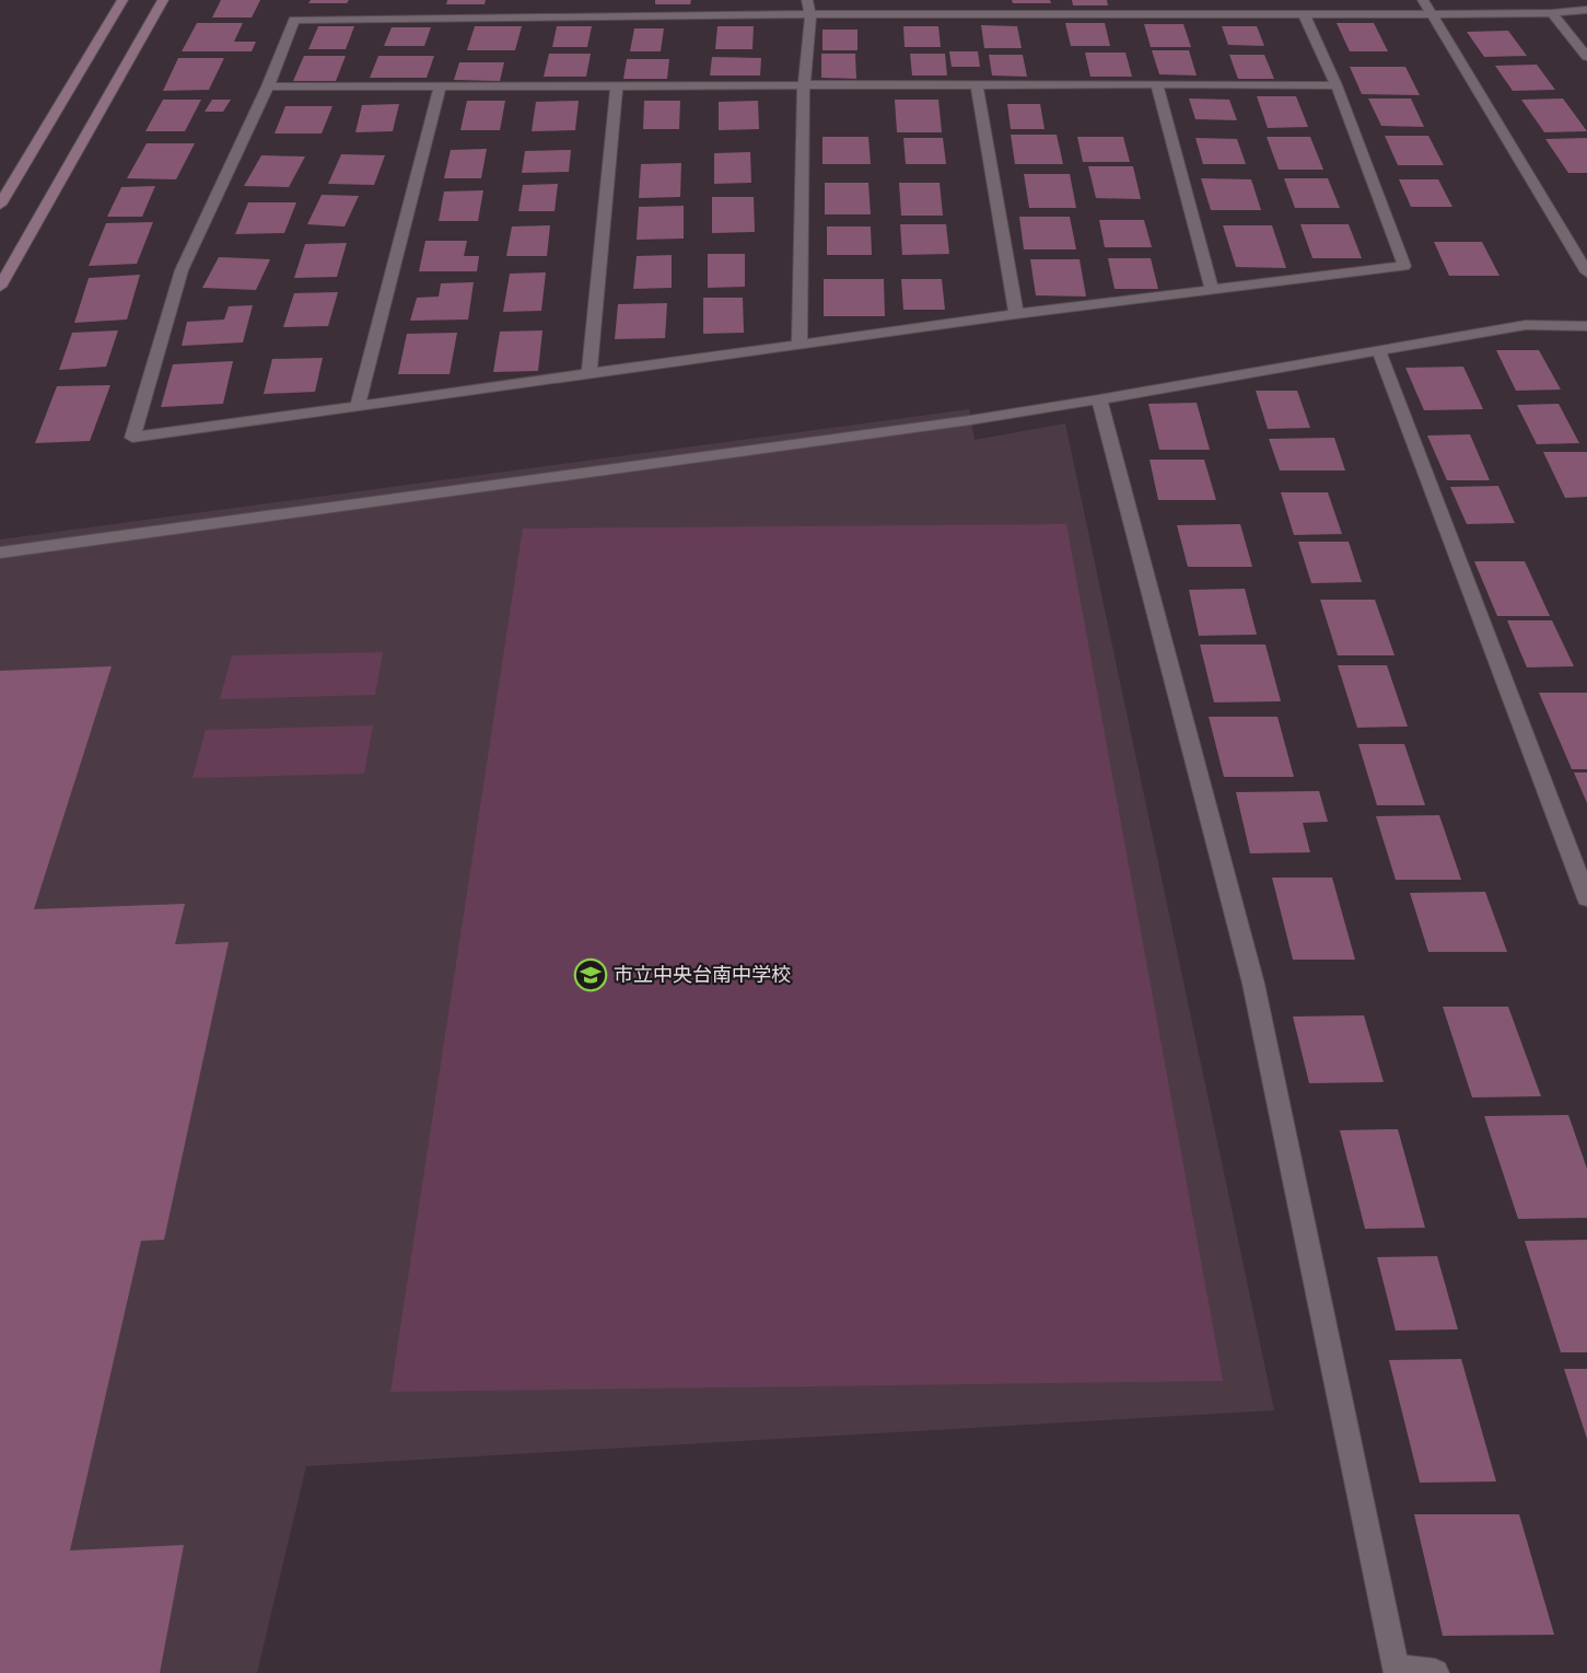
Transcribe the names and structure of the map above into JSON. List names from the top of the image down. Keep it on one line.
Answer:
{"places":{"school or university":["市立中央台南中学校"]}}
